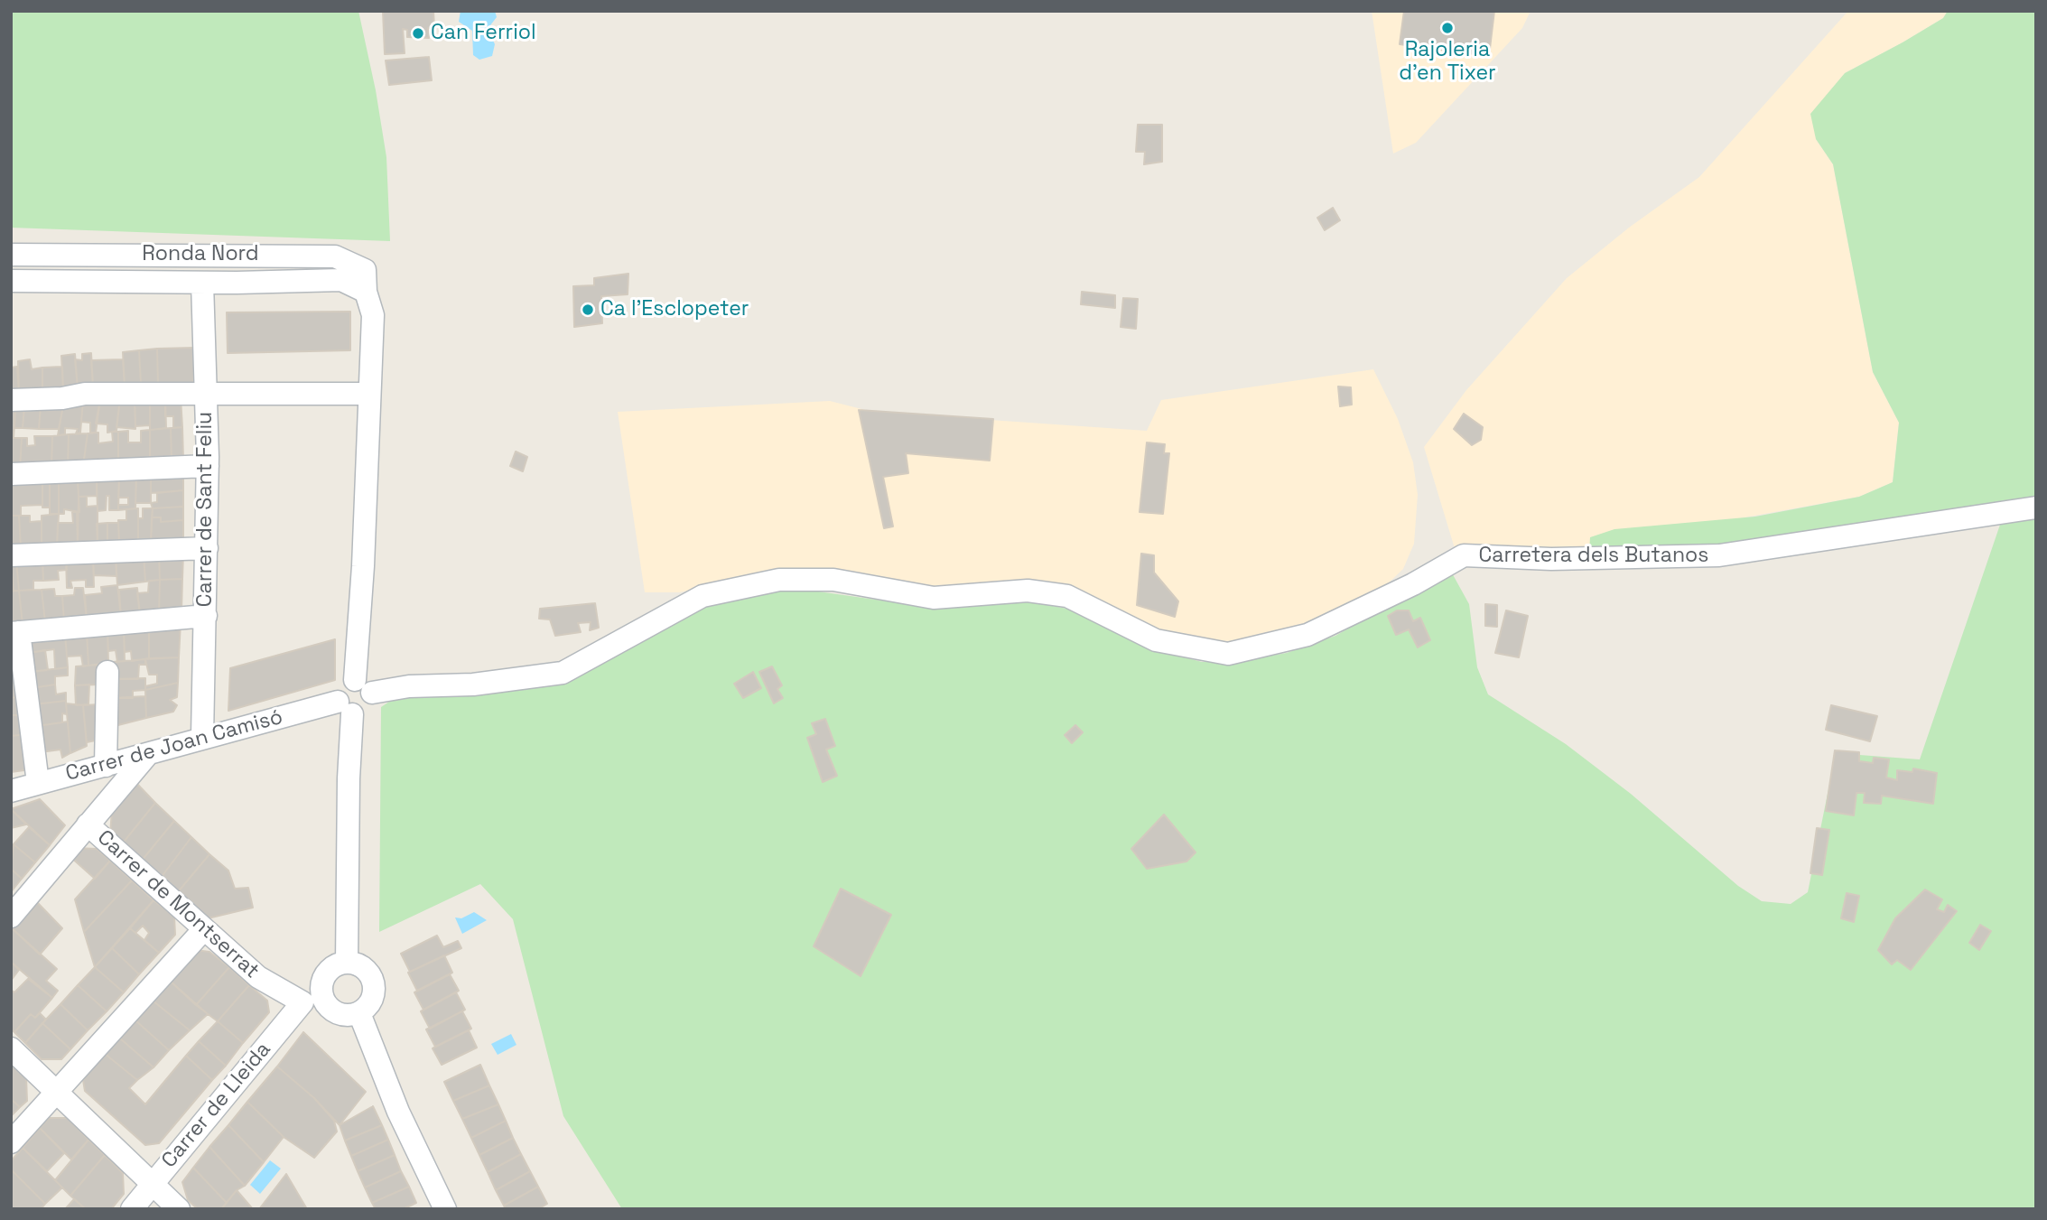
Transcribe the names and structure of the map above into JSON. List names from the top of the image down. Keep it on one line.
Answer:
{"streets":{"street":["Ronda Nord","Carrer de Sant Feliu","Carretera dels Butanos","Carrer de Joan Camisó","Carrer de Montserrat","Carrer de Lleida"]},"crossings":[["Ronda Nord","Carrer de Sant Feliu"],["Carrer de Sant Feliu","Carrer de Joan Camisó"],["Carrer de Montserrat","Carrer de Lleida"]],"places":["Rajoleria d'en Tixer","Can Ferriol","Ca l'Esclopeter"]}
